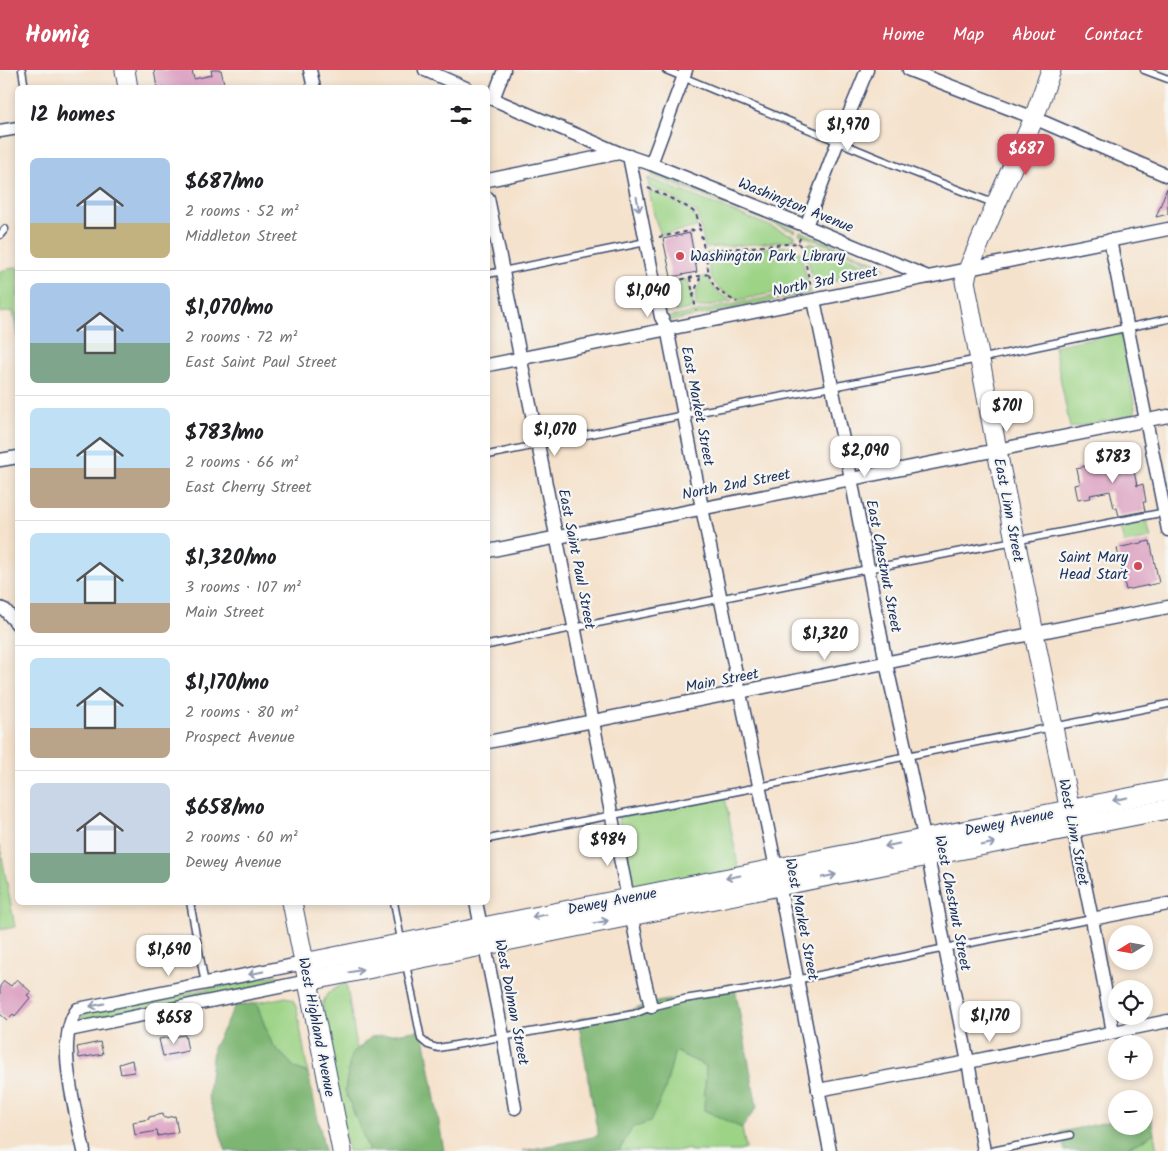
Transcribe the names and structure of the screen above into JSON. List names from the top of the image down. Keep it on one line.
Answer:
{"streets":{"street":["Washington Avenue","North 3rd Street","East Market Street","North 2nd Street","East Linn Street","East Saint Paul Street","East Chestnut Street","Main Street","Dewey Avenue","West Linn Street","West Chestnut Street","West Market Street","West Dolman Street","West Highland Avenue"]},"crossings":[["Washington Avenue","North 3rd Street"],["Washington Avenue","East Market Street"],["North 3rd Street","East Market Street"],["North 3rd Street","East Linn Street"],["North 3rd Street","East Saint Paul Street"],["North 3rd Street","East Chestnut Street"],["East Market Street","North 2nd Street"],["East Market Street","Main Street"],["East Market Street","West Market Street"],["North 2nd Street","East Linn Street"],["North 2nd Street","East Saint Paul Street"],["North 2nd Street","East Chestnut Street"],["East Linn Street","Main Street"],["East Linn Street","West Linn Street"],["East Saint Paul Street","Main Street"],["East Saint Paul Street","Dewey Avenue"],["East Chestnut Street","Main Street"],["East Chestnut Street","West Chestnut Street"],["Main Street","West Linn Street"],["Main Street","West Chestnut Street"],["Main Street","West Market Street"],["Dewey Avenue","West Linn Street"],["Dewey Avenue","West Chestnut Street"],["Dewey Avenue","West Market Street"],["Dewey Avenue","West Dolman Street"],["Dewey Avenue","West Highland Avenue"]],"places":["Washington Park Library","Saint Mary Head Start"],"north":"left","page":{"header":"Homiq","nav":["Home","Map","About","Contact"],"heading":"12 homes","price":["$1,970","$687","$1,040","$701","$1,070","$2,090","$783","$1,320","$984","$1,690","$1,170","$658"],"list":[{"name":"$687/mo","note":"2 rooms · 52 m² · Middleton Street"},{"name":"$1,070/mo","note":"2 rooms · 72 m² · East Saint Paul Street"},{"name":"$783/mo","note":"2 rooms · 66 m² · East Cherry Street"},{"name":"$1,320/mo","note":"3 rooms · 107 m² · Main Street"},{"name":"$1,170/mo","note":"2 rooms · 80 m² · Prospect Avenue"},{"name":"$658/mo","note":"2 rooms · 60 m² · Dewey Avenue"}],"map_buttons":["+","−"]}}
